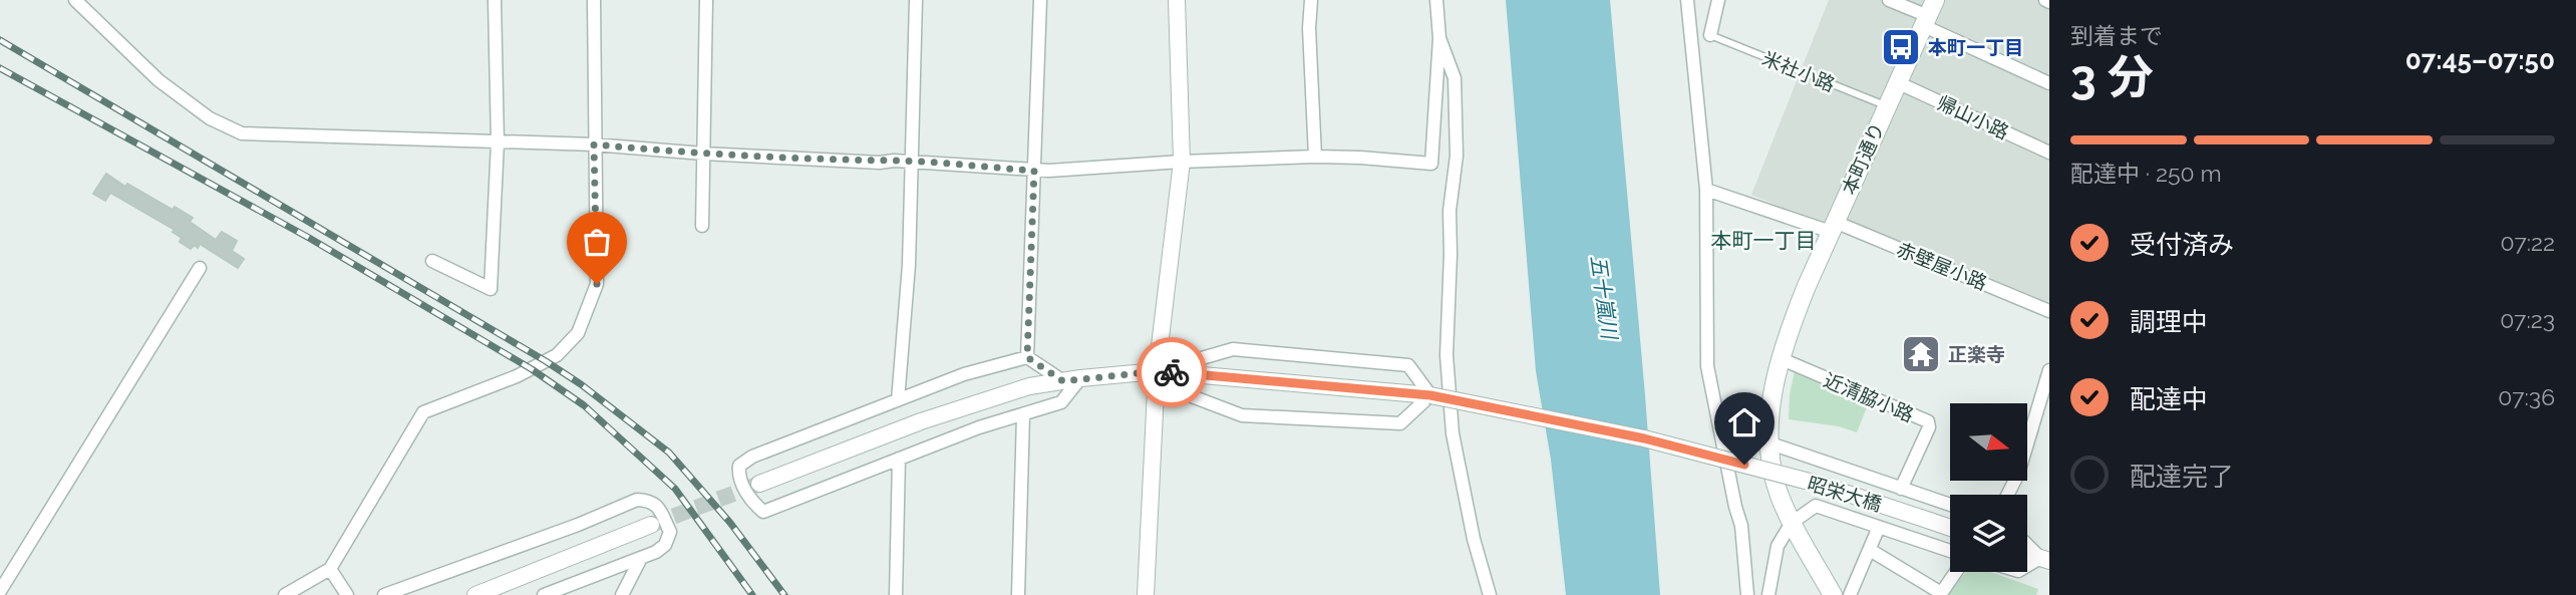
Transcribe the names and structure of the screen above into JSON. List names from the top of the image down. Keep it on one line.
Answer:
{"streets":{"main road":["本町通り"],"street":["帰山小路","赤壁屋小路","近清脇小路","昭栄大橋"],"lane":["米社小路"]},"crossings":[["米社小路","本町通り"],["帰山小路","本町通り"],["本町通り","赤壁屋小路"],["本町通り","近清脇小路"]],"districts":["本町一丁目"],"water":["五十嵐川"],"places":{"bus stop":["本町一丁目"],"temple":["正楽寺"]},"north":"right","page":{"heading":["3 分","到着まで","07:45–07:50"],"bar":"配達中 · 250 m","list":[["受付済み","07:22"],["調理中","07:23"],["配達中","07:36"],"配達完了"]}}
